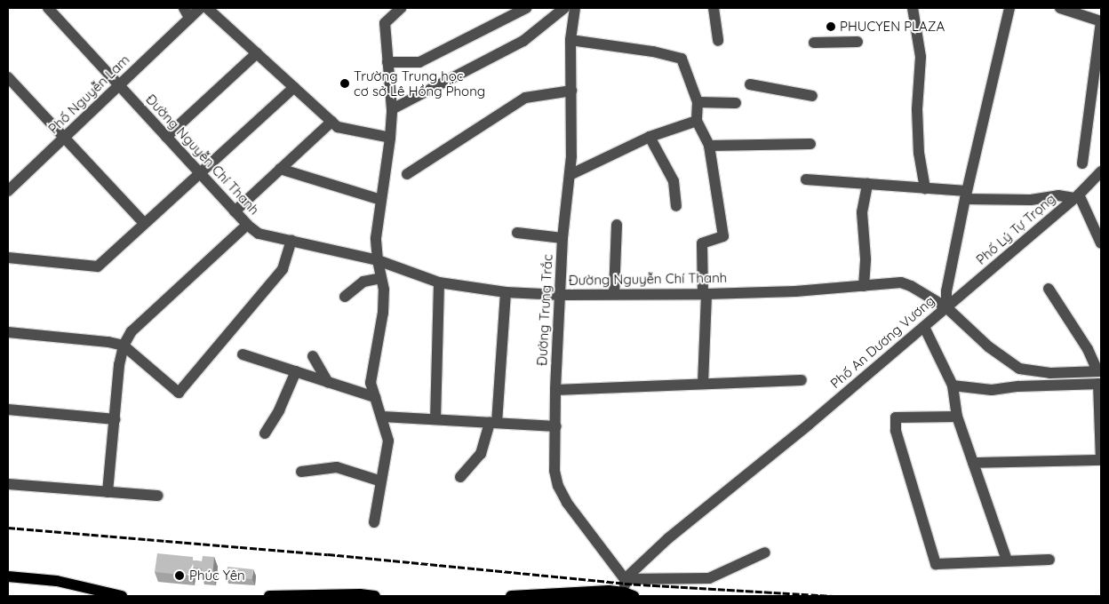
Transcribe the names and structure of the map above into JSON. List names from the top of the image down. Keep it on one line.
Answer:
{"streets":{"street":["Phố Nguyễn Lam","Đường Nguyễn Chí Thanh","Phố Lý Tự Trọng","Đường Trưng Trắc","Phố An Dương Vương"]},"crossings":[["Phố Nguyễn Lam","Đường Nguyễn Chí Thanh"],["Đường Nguyễn Chí Thanh","Phố Lý Tự Trọng"],["Đường Nguyễn Chí Thanh","Đường Trưng Trắc"],["Đường Nguyễn Chí Thanh","Phố An Dương Vương"],["Phố Lý Tự Trọng","Phố An Dương Vương"],["Đường Trưng Trắc","Phố An Dương Vương"]],"places":["PHUCYEN PLAZA","Trường Trung học cơ sở Lê Hồng Phong","Phúc Yên"]}
